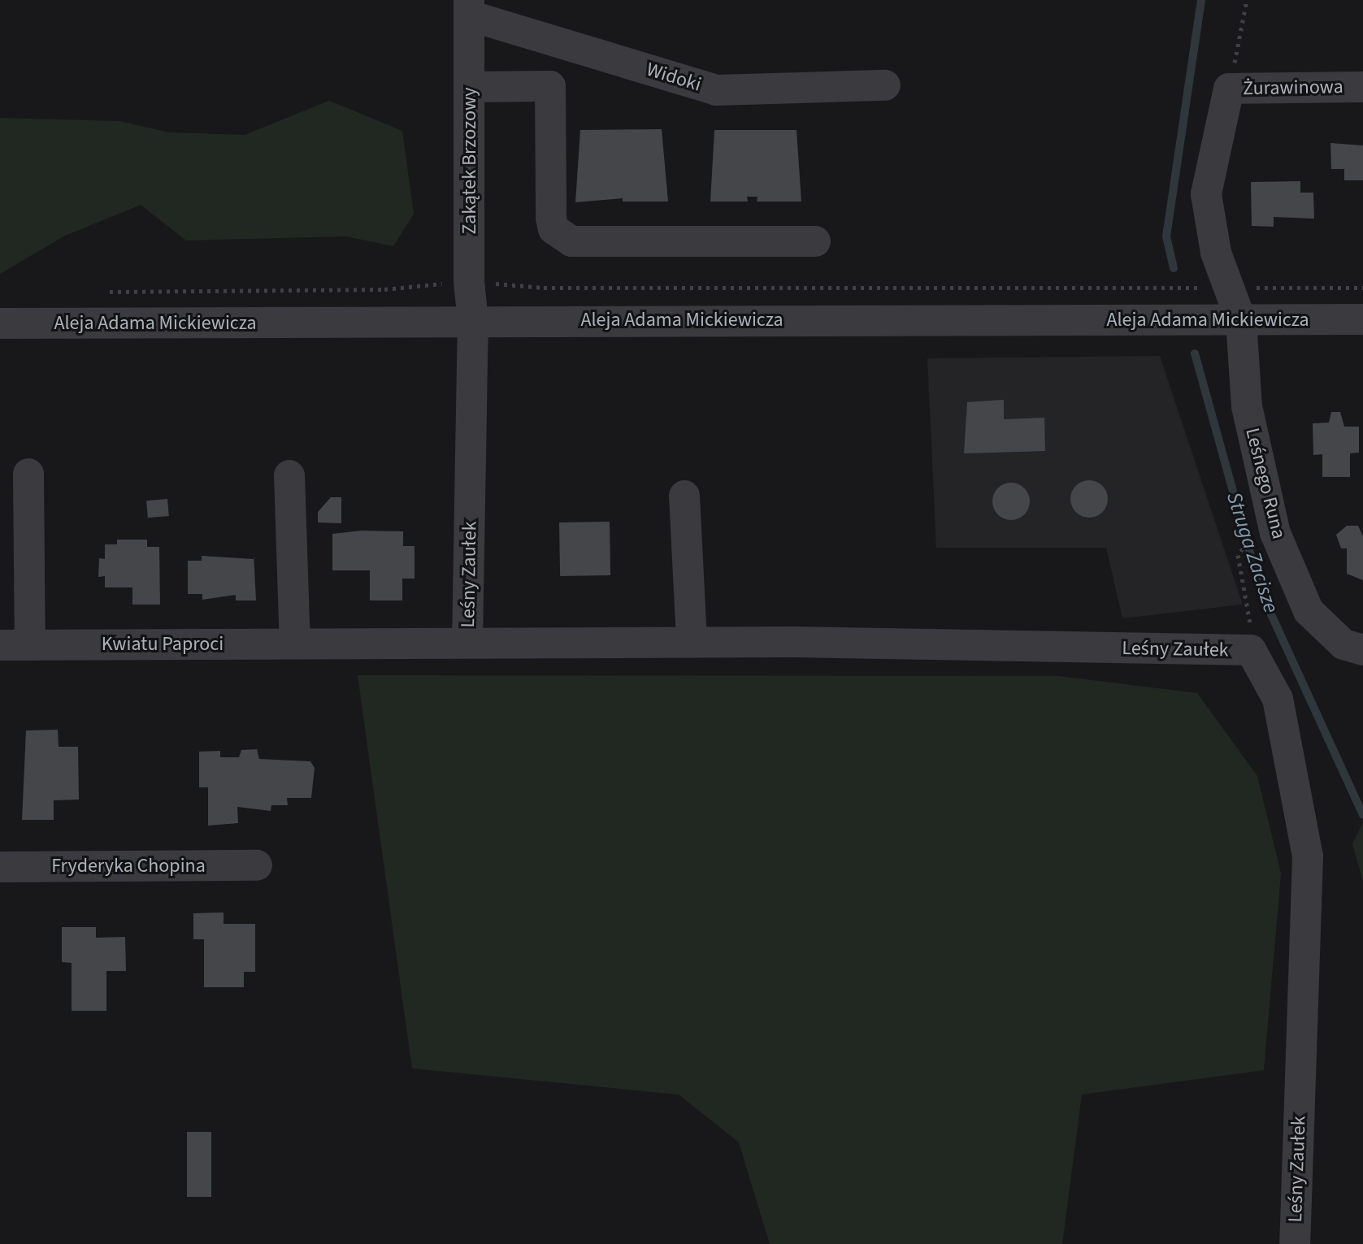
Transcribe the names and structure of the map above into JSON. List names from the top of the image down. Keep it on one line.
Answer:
{"streets":{"street":["Widoki","Żurawinowa","Zakątek Brzozowy","Aleja Adama Mickiewicza","Leśnego Runa","Leśny Zaułek","Kwiatu Paproci","Fryderyka Chopina"]},"crossings":[["Widoki","Zakątek Brzozowy"],["Żurawinowa","Aleja Adama Mickiewicza"],["Żurawinowa","Leśnego Runa"],["Zakątek Brzozowy","Aleja Adama Mickiewicza"],["Zakątek Brzozowy","Leśny Zaułek"],["Aleja Adama Mickiewicza","Leśnego Runa"],["Aleja Adama Mickiewicza","Leśny Zaułek"],["Leśny Zaułek","Kwiatu Paproci"]],"water":["Struga Zacisze"]}
